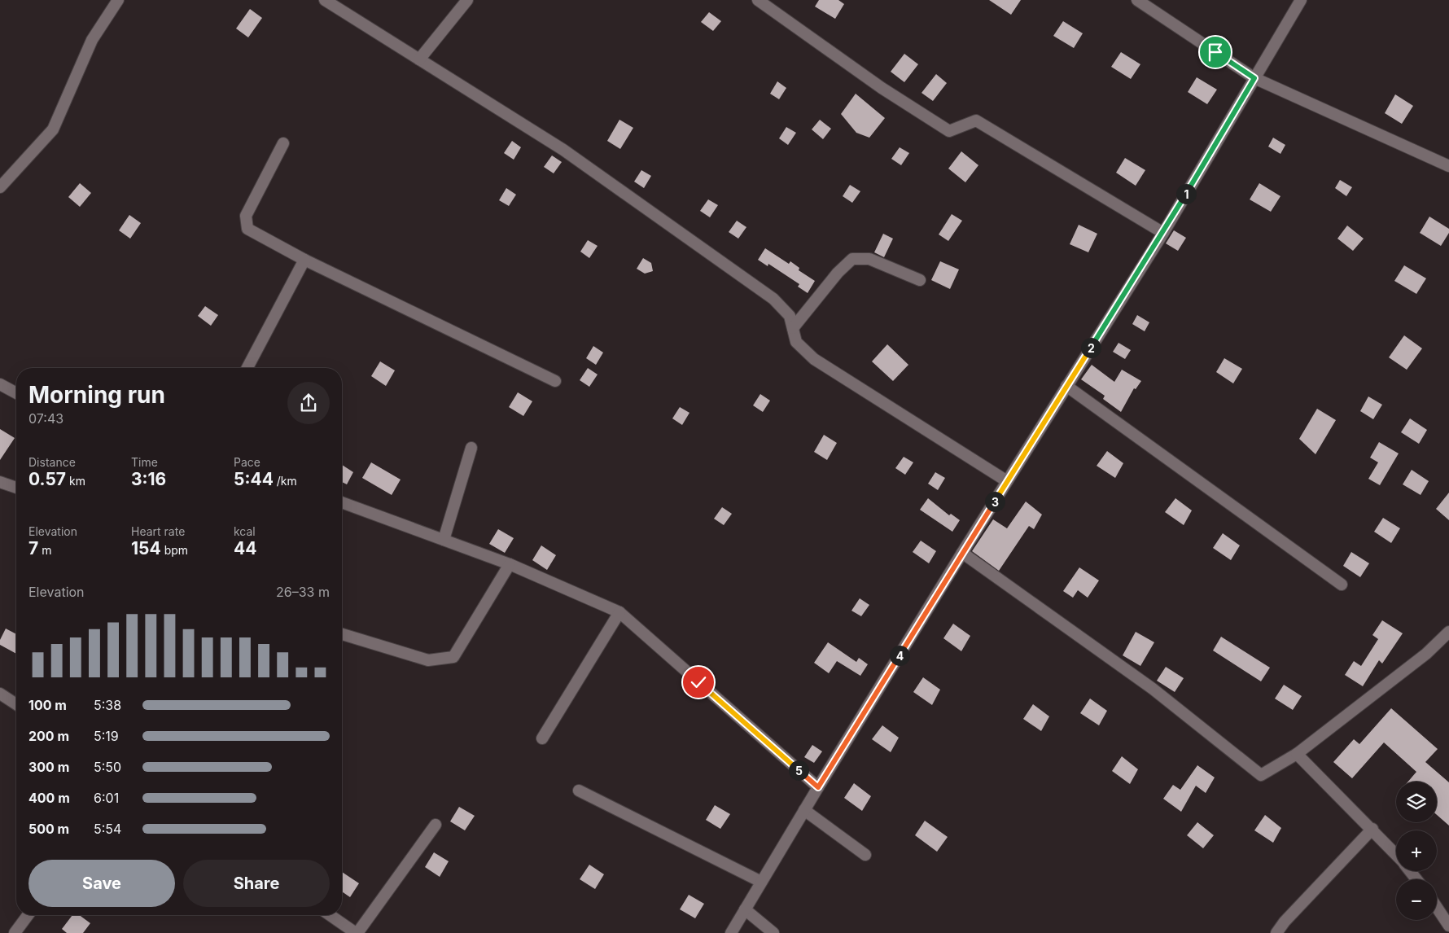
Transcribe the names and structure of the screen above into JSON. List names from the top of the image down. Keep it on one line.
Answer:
{"page":{"pins":["1","2","3","4","5"],"heading":["Morning run","07:43"],"stats":[["Distance","0.57 km"],["Time","3:16"],["Pace","5:44 /km"],["Elevation","7 m"],["Heart rate","154 bpm"],["kcal","44"]],"chart":["Elevation","26–33 m"],"list":[{"name":"100 m","note":"5:38"},{"name":"200 m","note":"5:19"},{"name":"300 m","note":"5:50"},{"name":"400 m","note":"6:01"},{"name":"500 m","note":"5:54"}],"map_buttons":["+","−"],"buttons":["Save","Share"]}}
